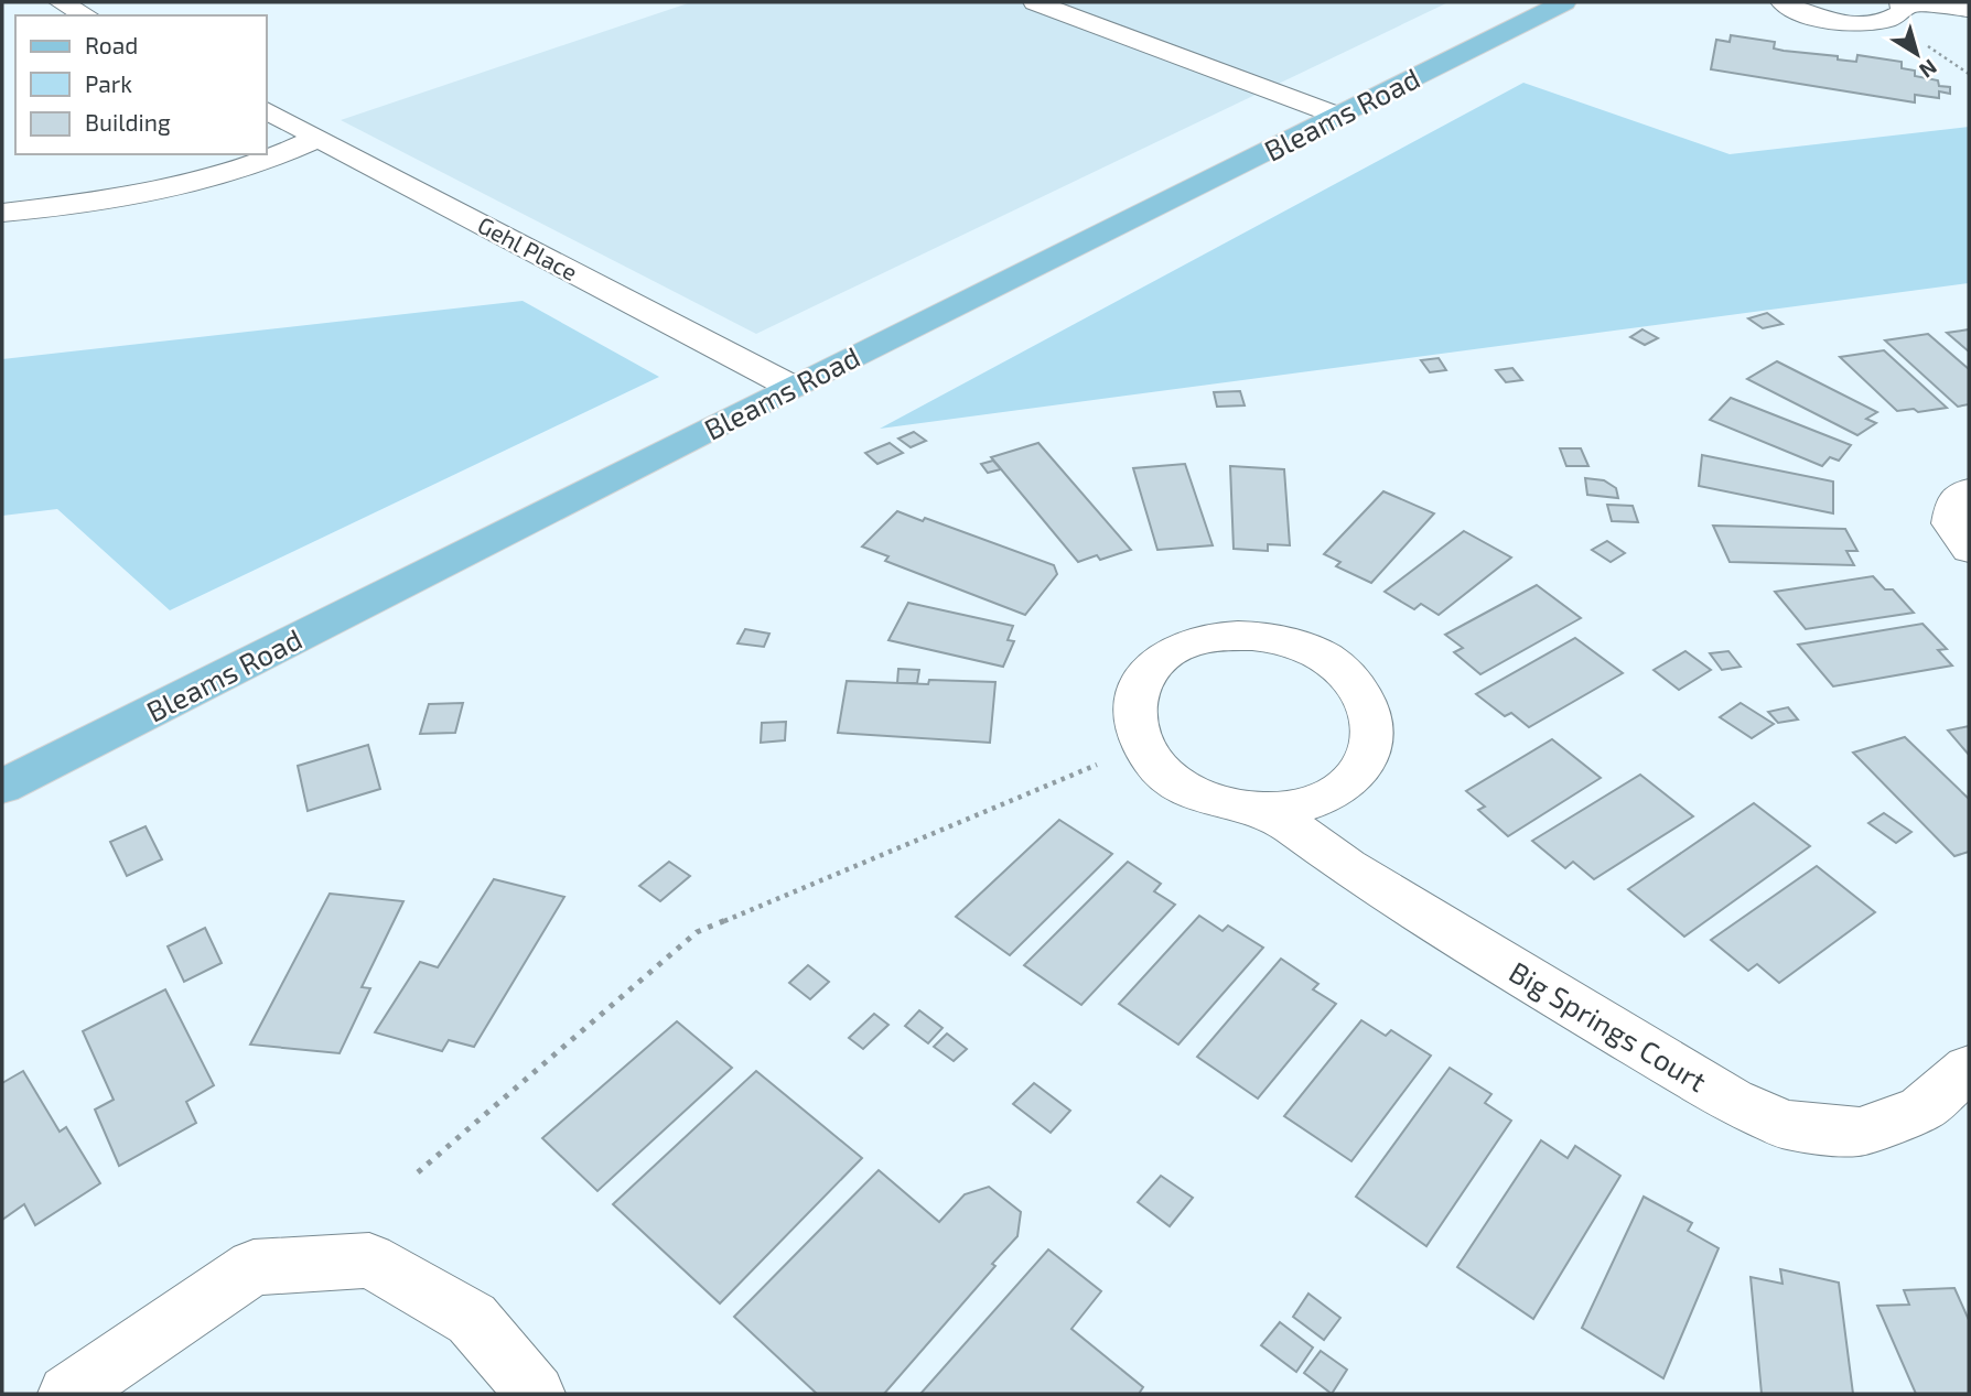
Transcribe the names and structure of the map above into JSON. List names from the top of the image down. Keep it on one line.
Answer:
{"streets":{"main road":["Bleams Road"],"street":["Gehl Place","Big Springs Court"]},"crossings":[["Bleams Road","Gehl Place"]],"legend":["Road","Park","Building"],"north":"bottom right"}
